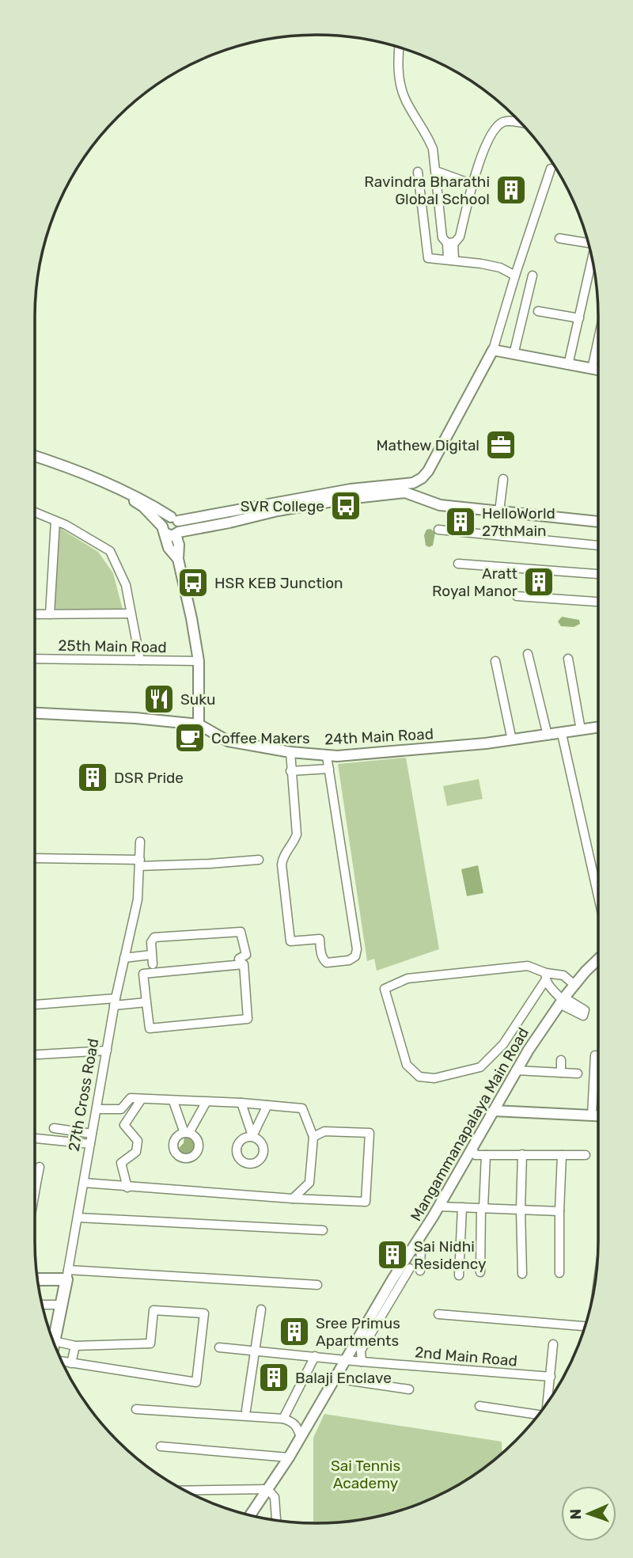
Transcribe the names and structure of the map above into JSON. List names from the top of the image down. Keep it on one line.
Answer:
{"streets":{"main road":["27th Cross Road"],"street":["25th Main Road","24th Main Road","Mangammanapalaya Main Road","2nd Main Road"]},"crossings":[["Mangammanapalaya Main Road","2nd Main Road"]],"parks":["Sai Tennis Academy"],"places":{"building":["Ravindra Bharathi Global School","HelloWorld 27thMain","Aratt Royal Manor","DSR Pride","Sai Nidhi Residency","Sree Primus Apartments","Balaji Enclave"],"office":["Mathew Digital"],"bus stop":["SVR College","HSR KEB Junction"],"restaurant":["Suku"],"cafe":["Coffee Makers"]},"north":"left"}
